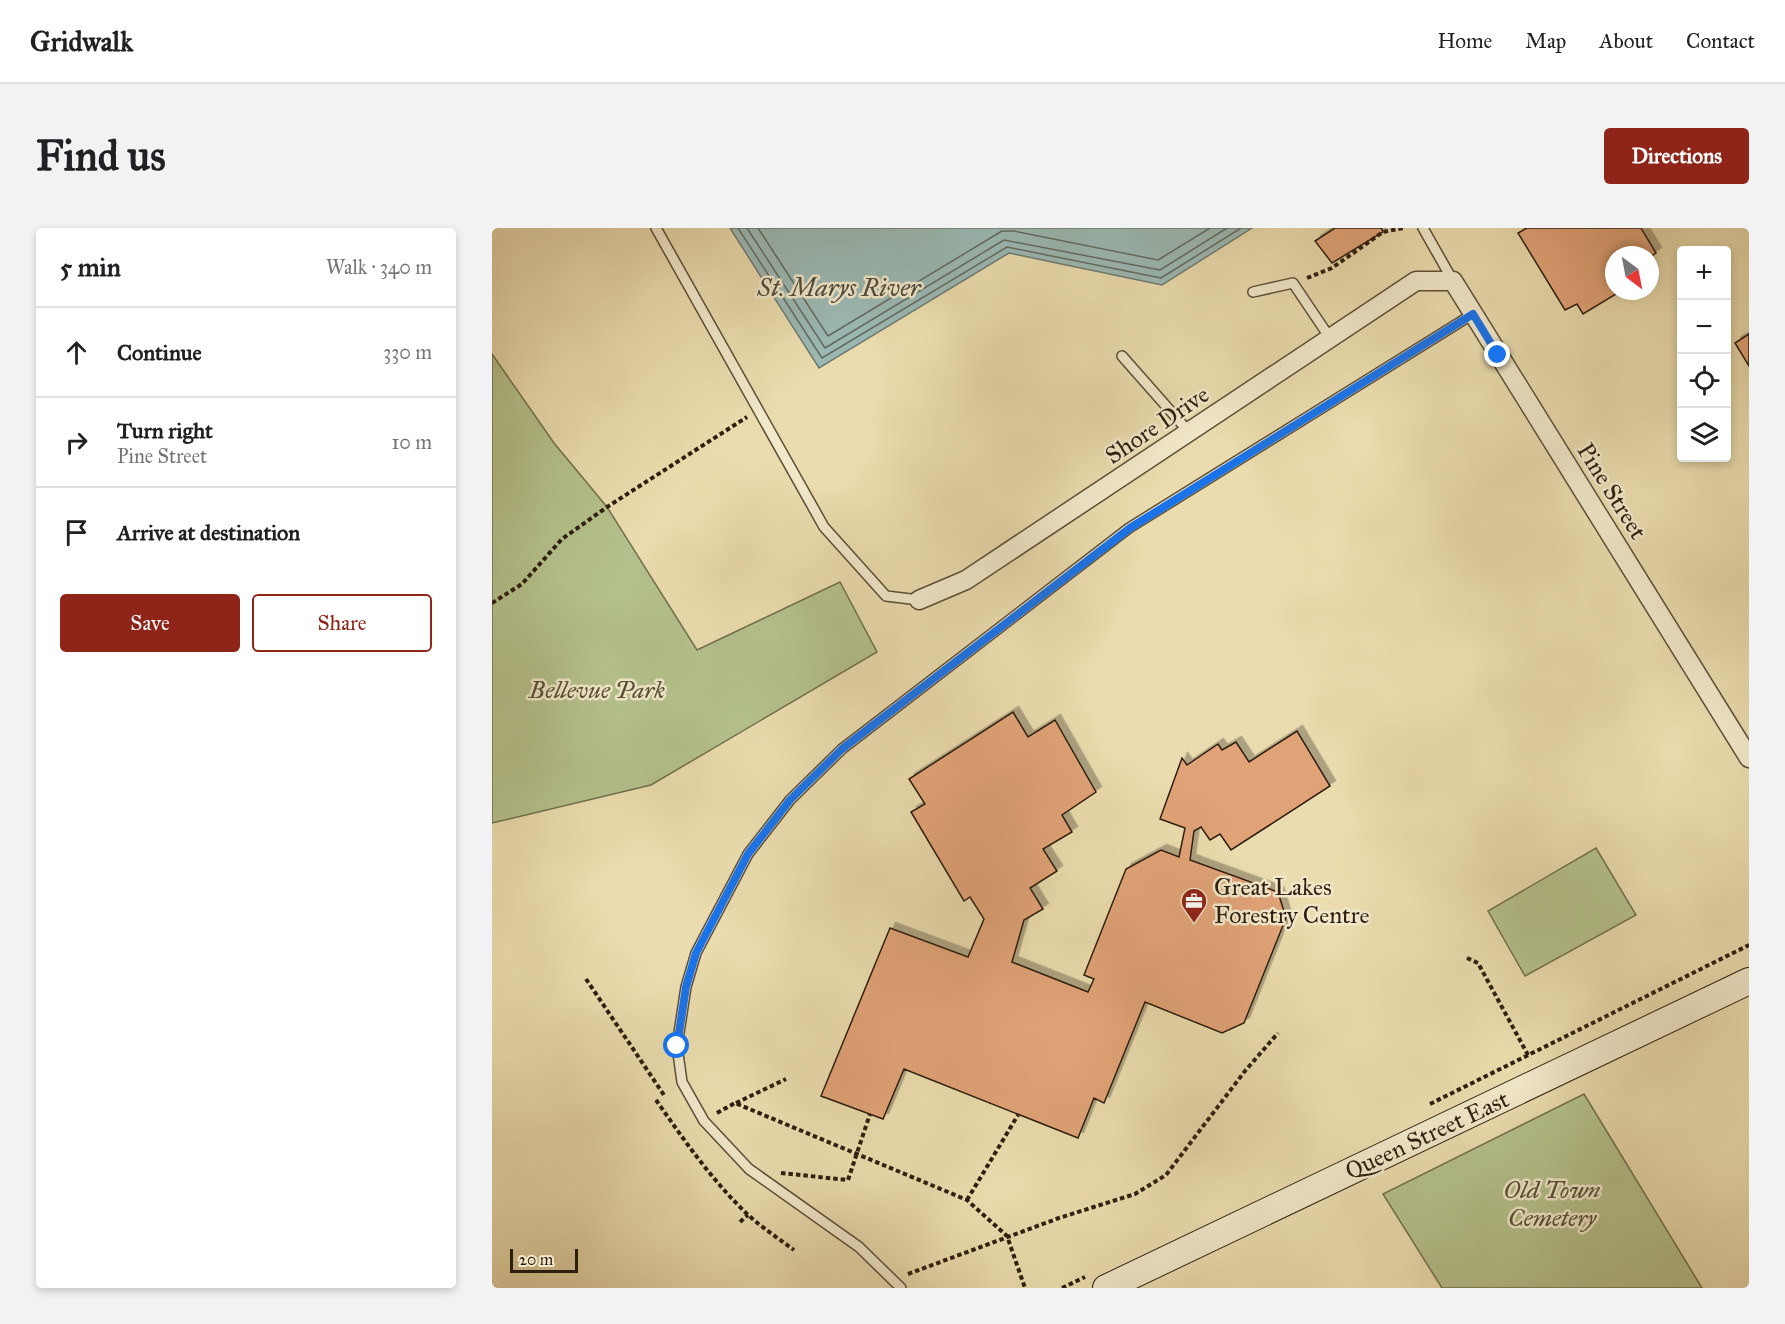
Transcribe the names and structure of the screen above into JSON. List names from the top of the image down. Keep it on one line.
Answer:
{"streets":{"main road":["Queen Street East"],"street":["Shore Drive","Pine Street"]},"crossings":[["Shore Drive","Pine Street"]],"water":["St. Marys River"],"parks":["Bellevue Park","Old Town Cemetery"],"places":{"office":["Great Lakes Forestry Centre"]},"scale_bar":"20 m","north":"bottom right","page":{"header":"Gridwalk","nav":["Home","Map","About","Contact"],"buttons":["Directions",["Save","Share"]],"title":"Find us","heading":["5 min","Walk · 340 m"],"map_buttons":["+","−"],"list":[["Continue","330 m"],["Turn right","Pine Street","10 m"],"Arrive at destination"],"scale":"20 m"}}
